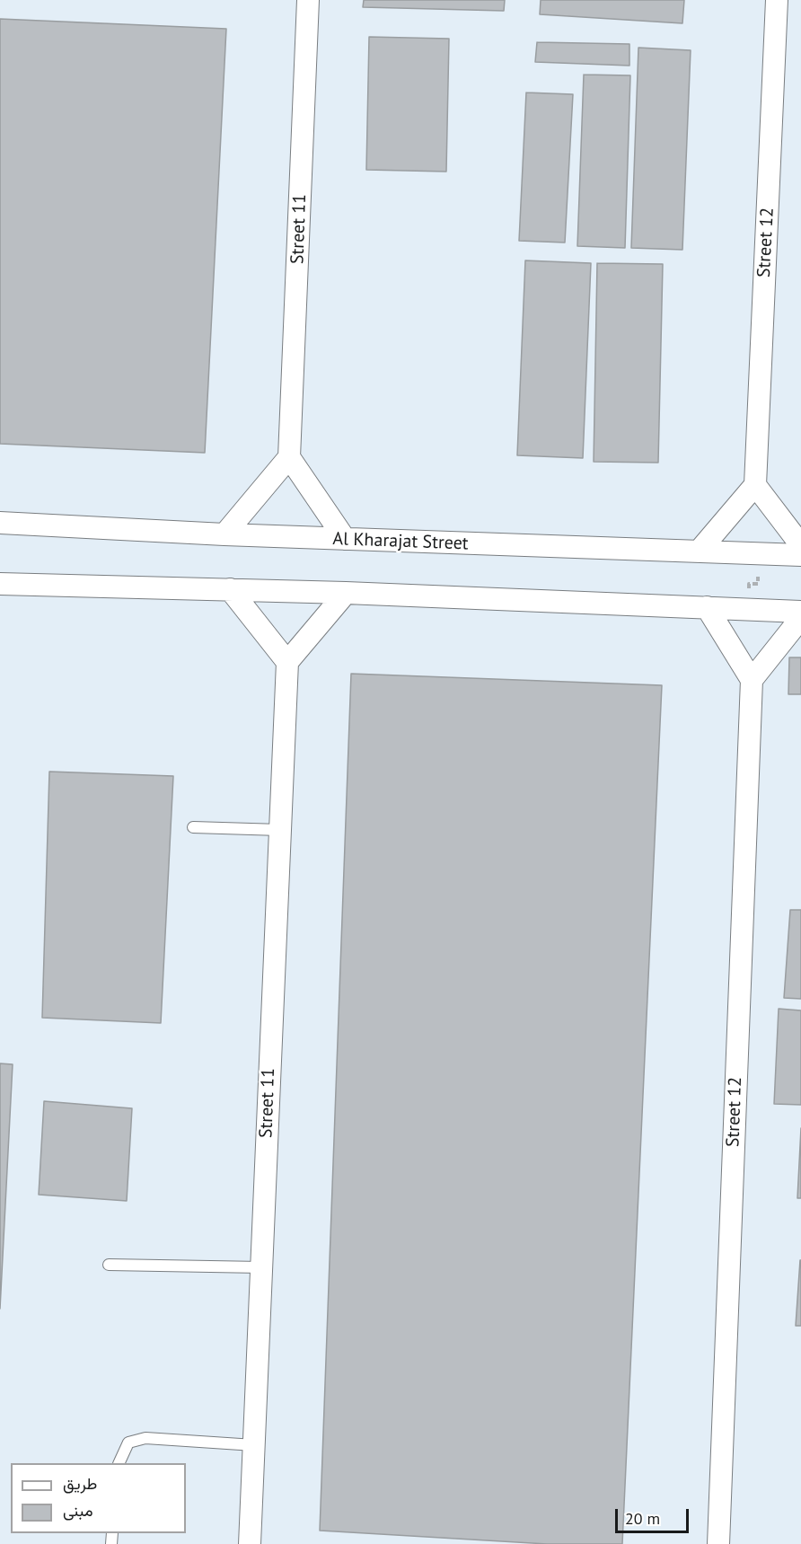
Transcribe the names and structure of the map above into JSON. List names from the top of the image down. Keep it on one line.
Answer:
{"streets":{"street":["Street 11","Street 12","Al Kharajat Street"]},"legend":["طريق","مبنى"],"scale_bar":"20 m"}
